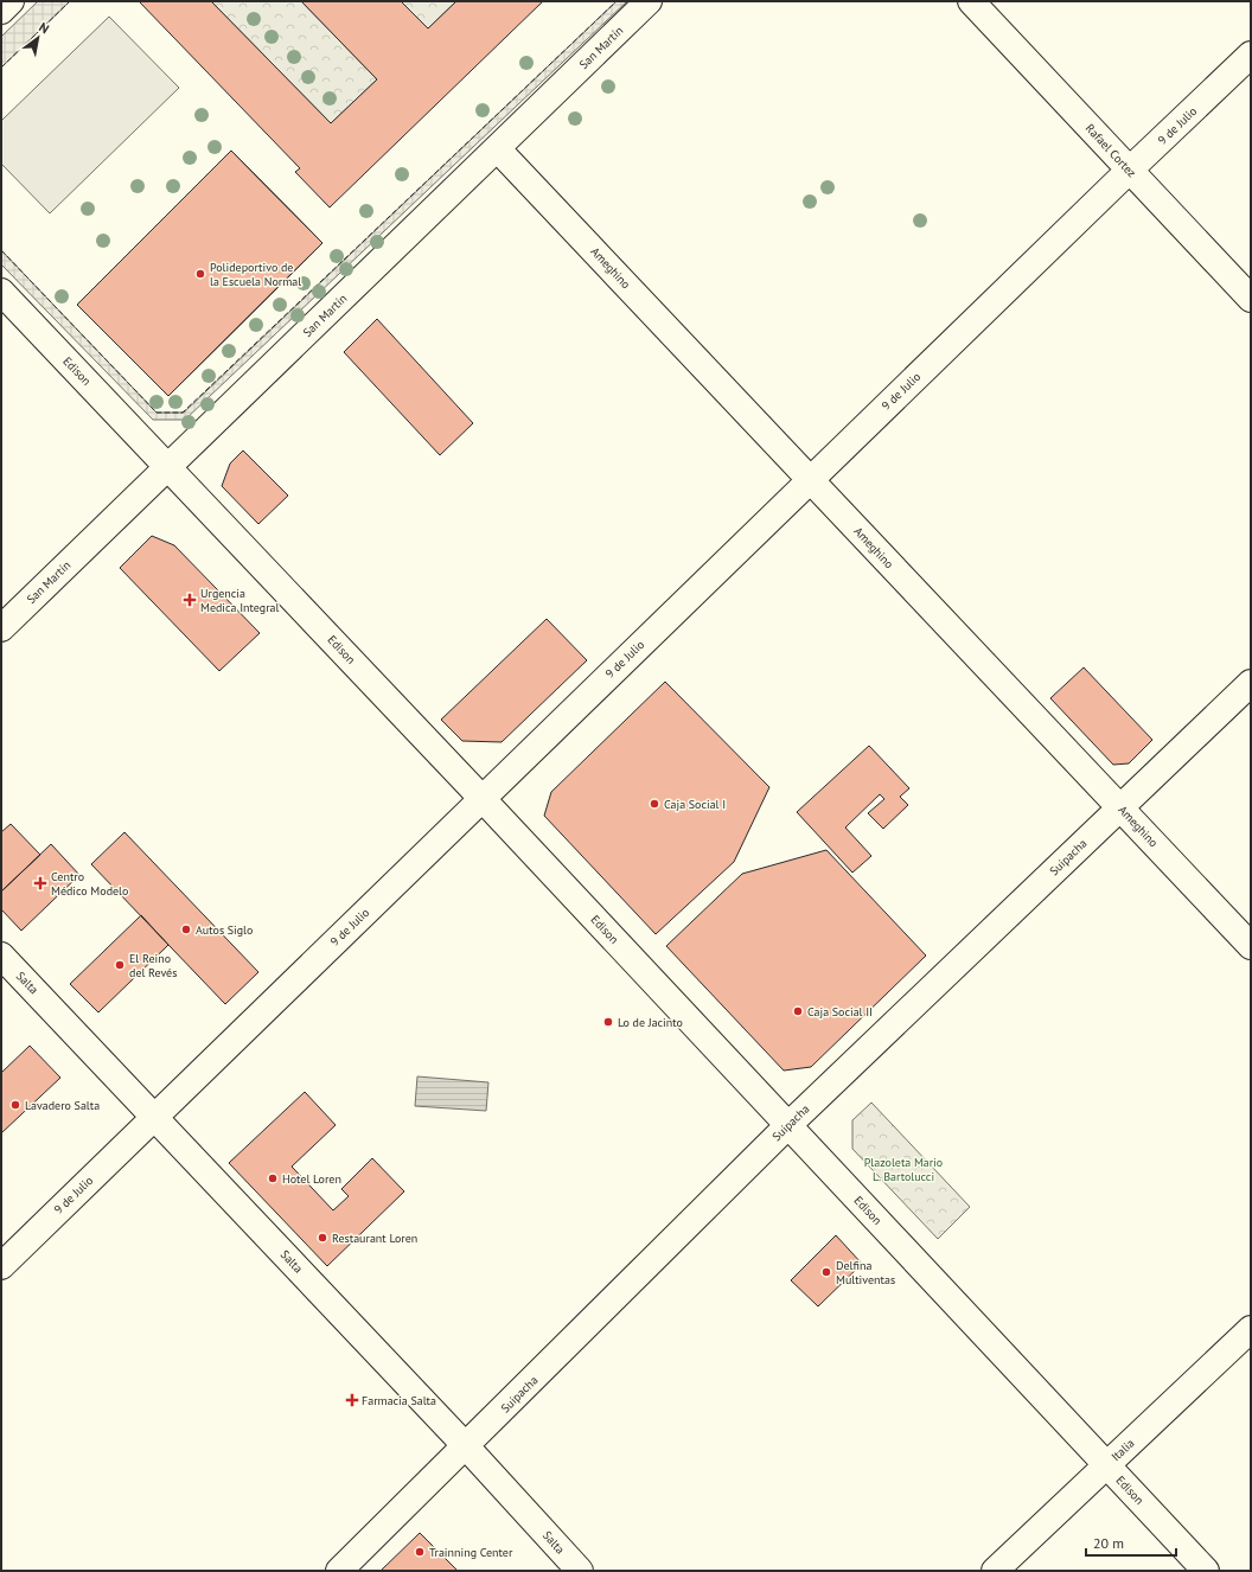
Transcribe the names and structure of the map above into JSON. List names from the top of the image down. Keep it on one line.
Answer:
{"streets":{"street":["San Martín","9 de Julio","Rafael Cortez","Ameghino","Edison","Suipacha","Salta","Italia"]},"crossings":[["San Martín","Ameghino"],["San Martín","Edison"],["9 de Julio","Rafael Cortez"],["9 de Julio","Ameghino"],["9 de Julio","Edison"],["9 de Julio","Salta"],["Ameghino","Suipacha"],["Edison","Suipacha"],["Edison","Italia"],["Suipacha","Salta"]],"parks":["Plazoleta Mario L. Bartolucci"],"places":{"other":["Polideportivo de la Escuela Normal","Caja Social I","Autos Siglo","El Reino del Revés","Caja Social II","Lo de Jacinto","Lavadero Salta","Hotel Loren","Restaurant Loren","Delfina Multiventas","Trainning Center"],"health":["Urgencia Medica Integral","Centro Médico Modelo","Farmacia Salta"]},"scale_bar":"20 m","north":"top right"}
